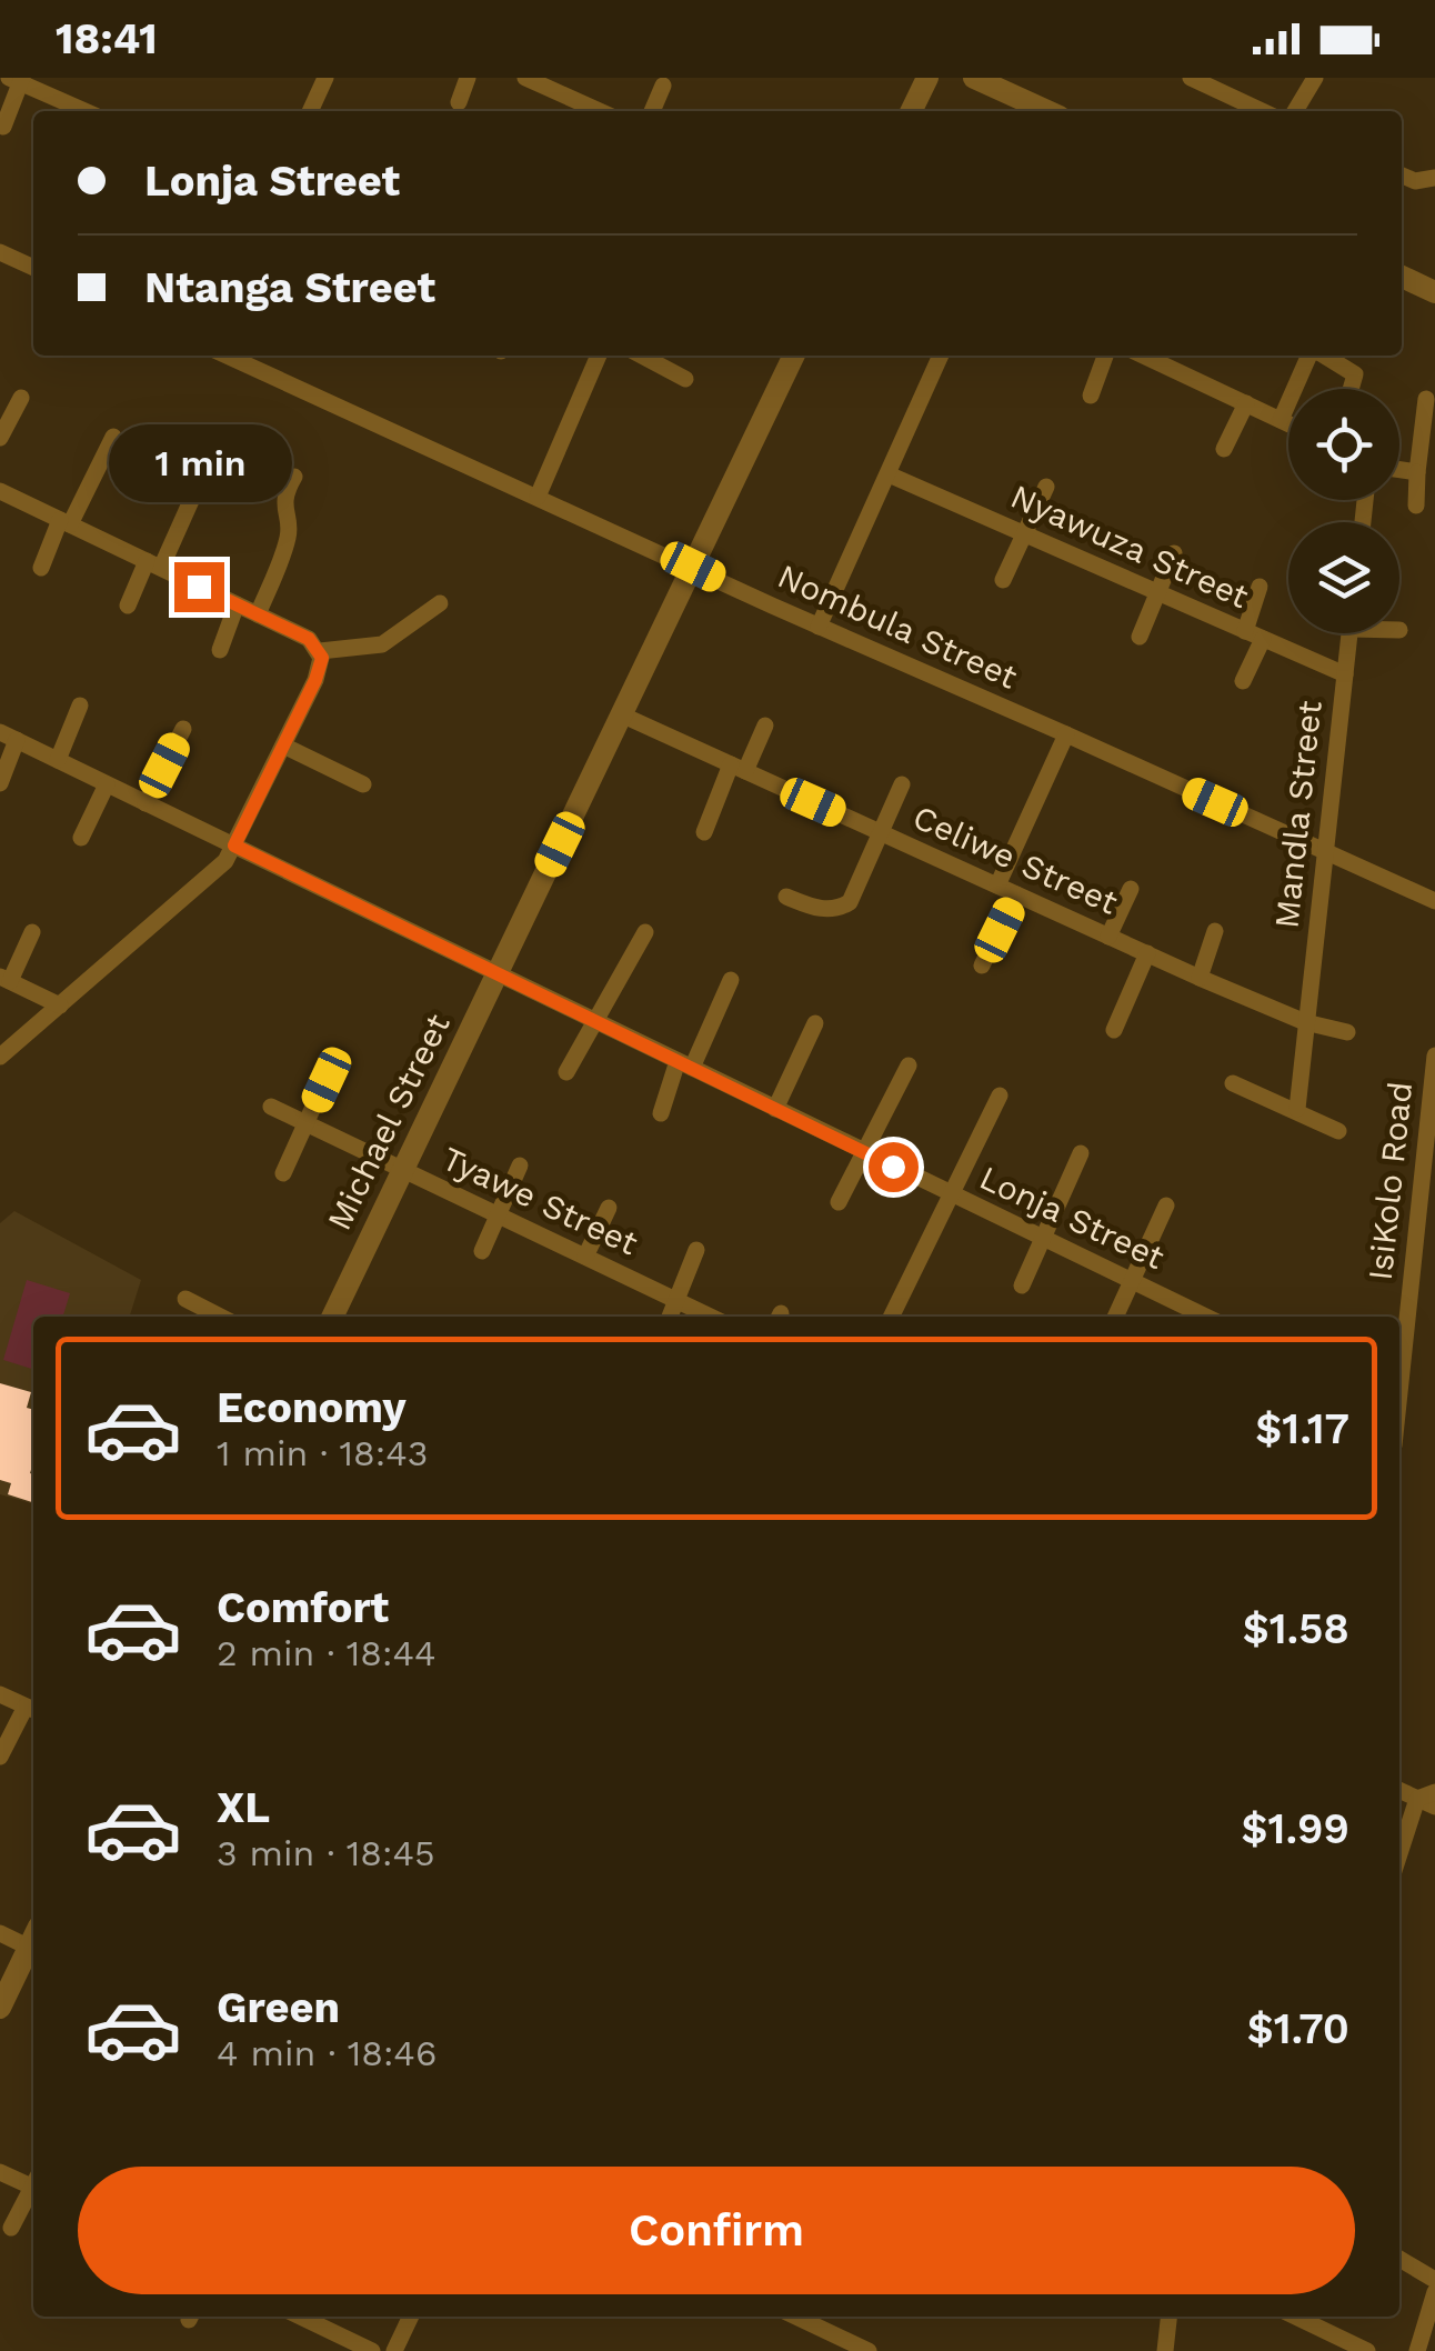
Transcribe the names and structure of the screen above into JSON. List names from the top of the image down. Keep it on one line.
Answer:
{"streets":{"street":["Nyawuza Street","Nombula Street","Mandla Street","Celiwe Street","Michael Street","IsiKolo Road","Tyawe Street","Lonja Street"]},"crossings":[["Nyawuza Street","Mandla Street"],["Nombula Street","Mandla Street"],["Nombula Street","Michael Street"],["Mandla Street","Celiwe Street"],["Celiwe Street","Michael Street"],["Michael Street","Tyawe Street"],["Michael Street","Lonja Street"]],"page":{"status":"18:41","banner":["Lonja Street","Ntanga Street"],"bubble":"1 min","list":[{"name":"Economy","note":"1 min · 18:43","value":"$1.17"},{"name":"Comfort","note":"2 min · 18:44","value":"$1.58"},{"name":"XL","note":"3 min · 18:45","value":"$1.99"},{"name":"Green","note":"4 min · 18:46","value":"$1.70"}],"buttons":"Confirm"}}
